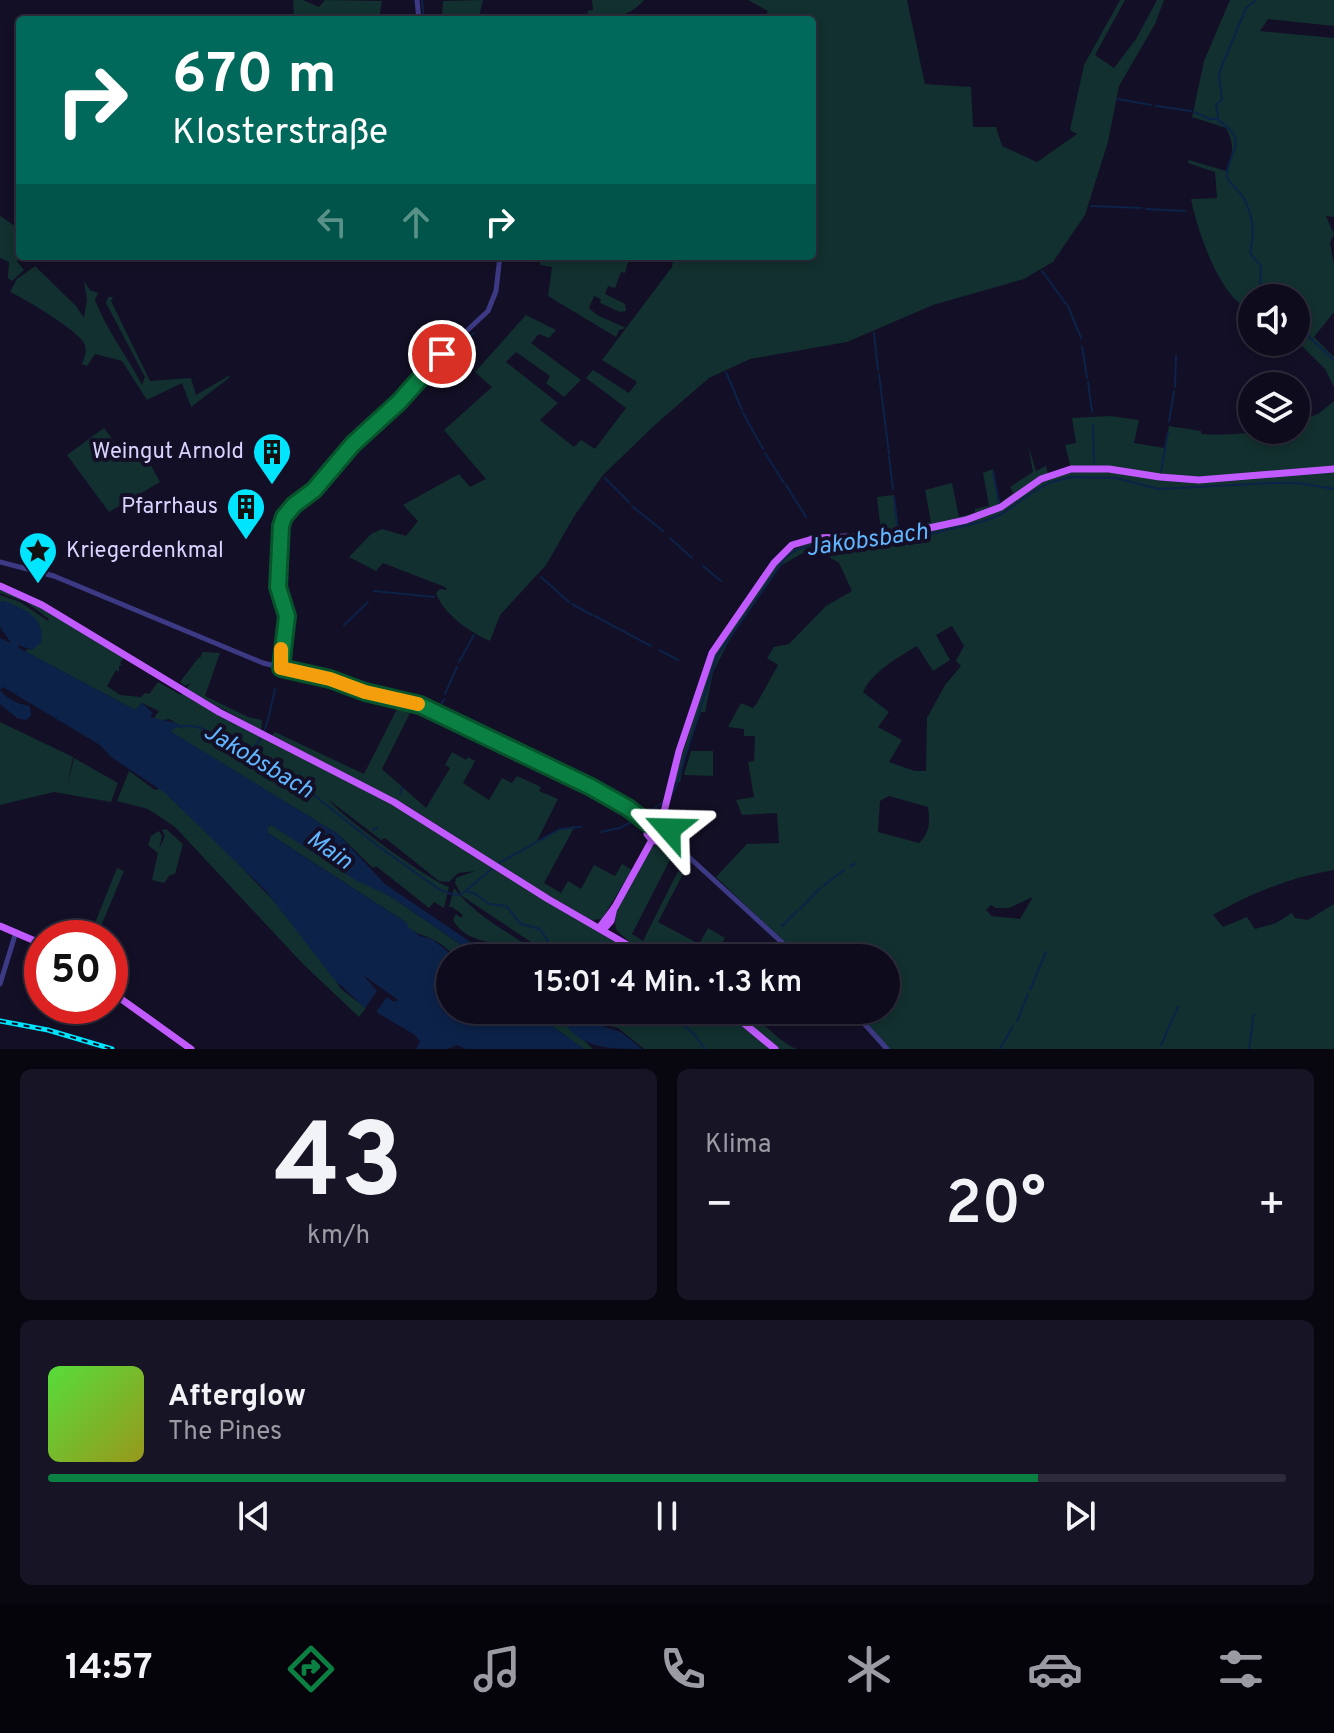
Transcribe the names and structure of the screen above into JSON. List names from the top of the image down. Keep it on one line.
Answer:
{"water":["Jakobsbach","Main"],"places":{"building":["Weingut Arnold","Pfarrhaus"],"place":["Kriegerdenkmal"]},"page":{"turn":["670 m","Klosterstraße"],"limit":"50","trip":"15:01 · 4 Min. · 1.3 km","tile":[["43","km/h"],"Klima"],"heat":["−","20°","+"],"song":["Afterglow","The Pines"],"tabs":"14:57"}}
